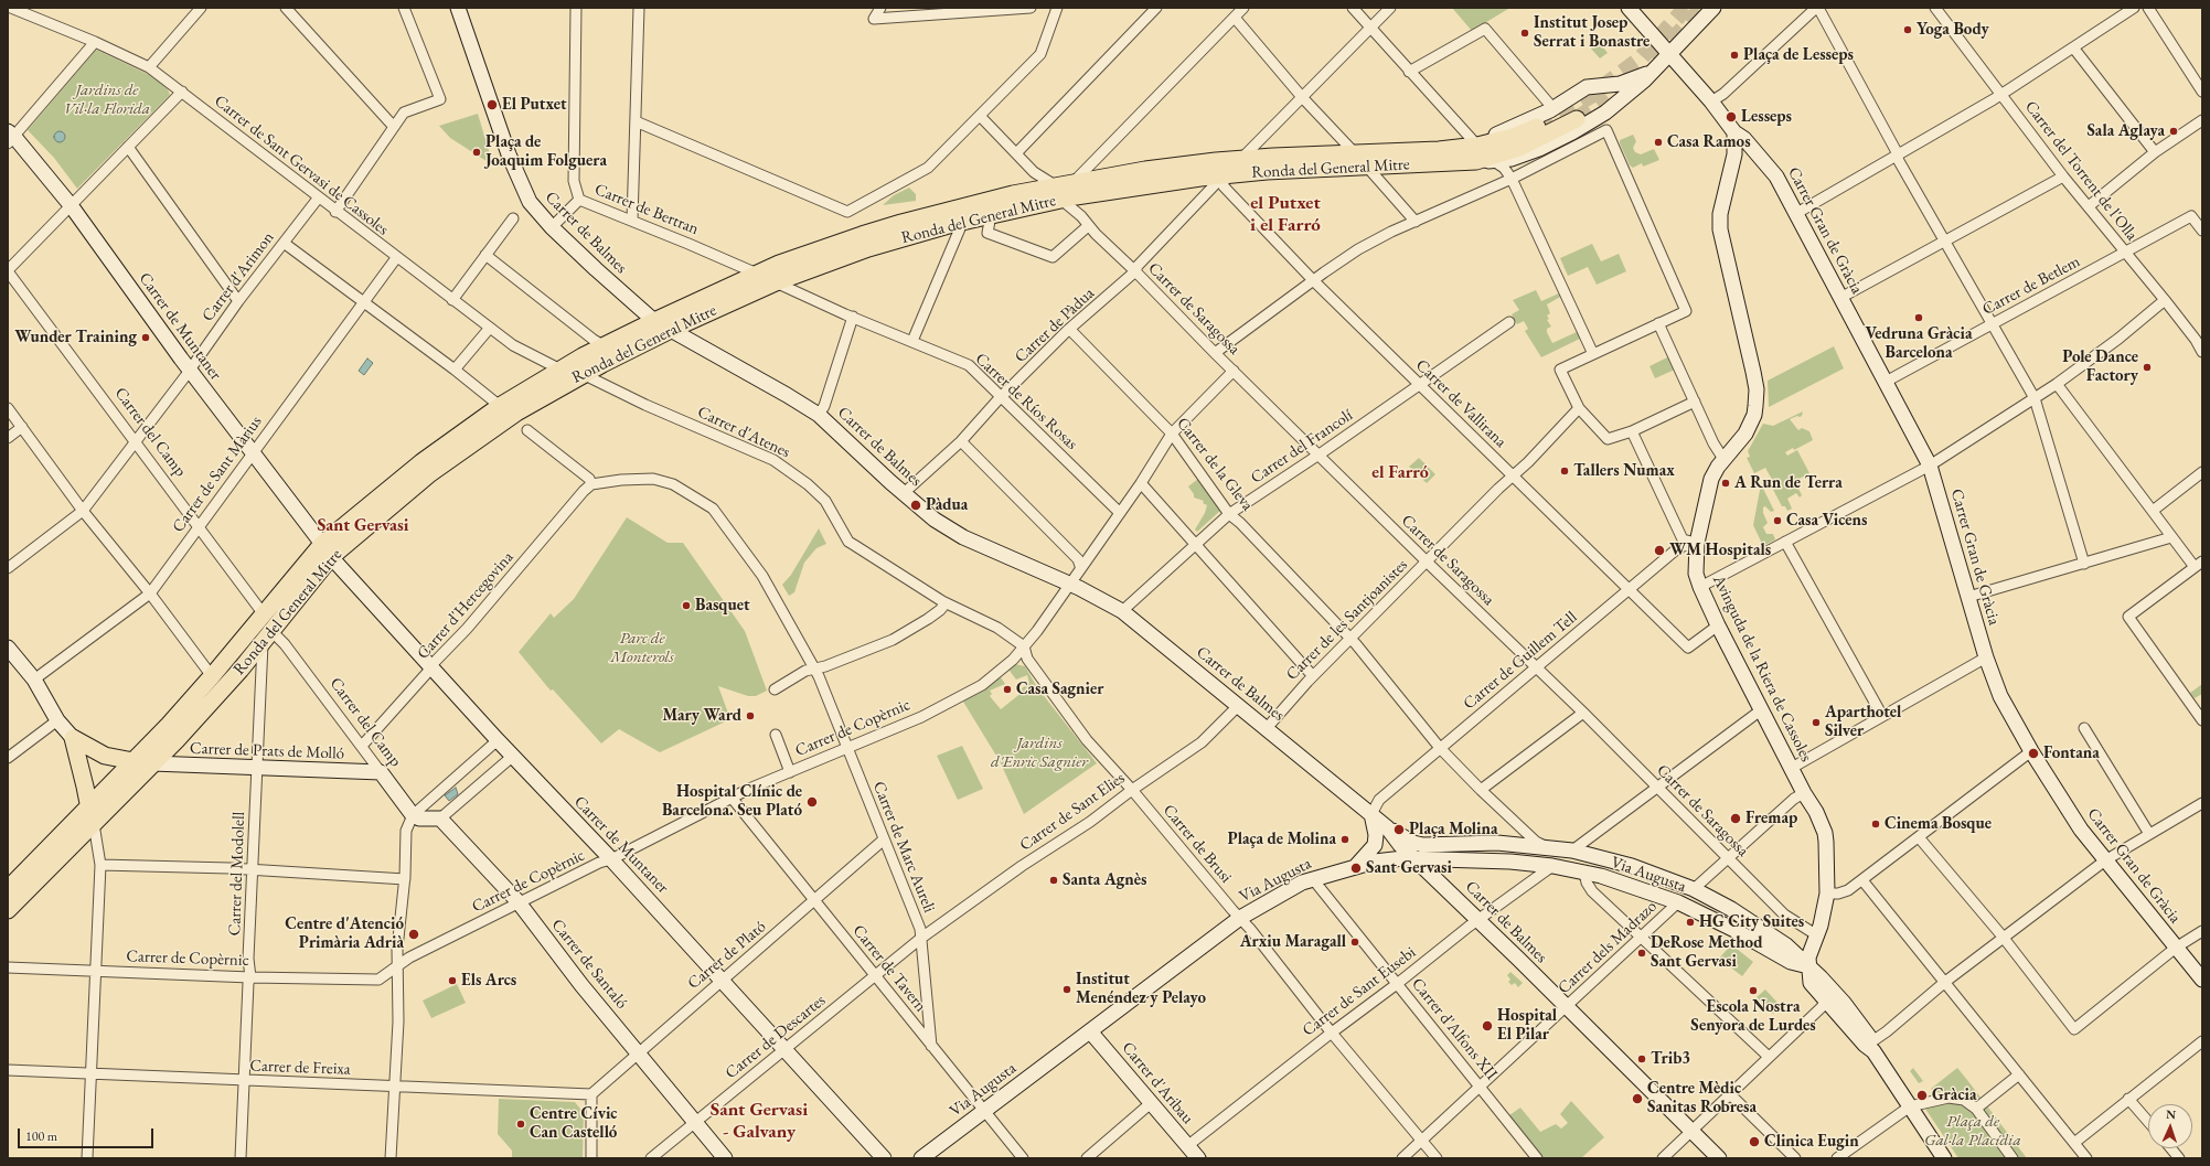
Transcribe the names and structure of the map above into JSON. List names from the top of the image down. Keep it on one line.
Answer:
{"streets":{"main road":["Ronda del General Mitre"],"street":["Carrer de Sant Gervasi de Cassoles","Carrer del Torrent de l'Olla","Carrer de Bertran","Carrer Gran de Gràcia","Carrer de Balmes","Carrer d'Arimon","Carrer de Betlem","Carrer de Saragossa","Carrer de Pàdua","Carrer de Muntaner","Carrer de Ríos Rosas","Carrer de Vallirana","Carrer del Camp","Carrer d'Atenes","Carrer del Francolí","Carrer de la Gleva","Carrer de Sant Màrius","Carrer d'Hercegovina","Carrer de les Santjoanistes","Carrer de Guillem Tell","Avinguda de la Riera de Cassoles","Carrer de Copèrnic","Carrer de Prats de Molló","Carrer de Sant Elies","Carrer de Brusi","Carrer de Marc Aureli","Carrer del Modolell","Via Augusta","Carrer dels Madrazo","Carrer de Plató","Carrer de Santaló","Carrer de Tavern","Carrer de Sant Eusebi","Carrer d'Alfons XII","Carrer de Descartes","Carrer de Freixa","Carrer d'Aribau"]},"crossings":[["Carrer de Sant Gervasi de Cassoles","Ronda del General Mitre"],["Carrer de Sant Gervasi de Cassoles","Carrer d'Arimon"],["Carrer de Sant Gervasi de Cassoles","Carrer de Sant Màrius"],["Ronda del General Mitre","Carrer de Bertran"],["Ronda del General Mitre","Carrer de Balmes"],["Ronda del General Mitre","Carrer de Saragossa"],["Ronda del General Mitre","Carrer de Pàdua"],["Ronda del General Mitre","Carrer de Muntaner"],["Ronda del General Mitre","Carrer de Ríos Rosas"],["Ronda del General Mitre","Carrer de Vallirana"],["Ronda del General Mitre","Carrer del Camp"],["Ronda del General Mitre","Carrer d'Atenes"],["Ronda del General Mitre","Carrer de Prats de Molló"],["Ronda del General Mitre","Carrer del Modolell"],["Carrer del Torrent de l'Olla","Carrer de Betlem"],["Carrer Gran de Gràcia","Carrer de Betlem"],["Carrer Gran de Gràcia","Avinguda de la Riera de Cassoles"],["Carrer de Balmes","Carrer de Pàdua"],["Carrer de Balmes","Carrer del Francolí"],["Carrer de Balmes","Carrer de les Santjoanistes"],["Carrer de Balmes","Carrer de Guillem Tell"],["Carrer de Balmes","Carrer de Copèrnic"],["Carrer de Balmes","Carrer de Sant Elies"],["Carrer de Balmes","Via Augusta"],["Carrer de Balmes","Carrer dels Madrazo"],["Carrer de Balmes","Carrer de Sant Eusebi"],["Carrer d'Arimon","Carrer de Muntaner"],["Carrer d'Arimon","Carrer del Camp"],["Carrer de Saragossa","Carrer de Pàdua"],["Carrer de Saragossa","Carrer del Francolí"],["Carrer de Saragossa","Carrer de les Santjoanistes"],["Carrer de Saragossa","Carrer de Guillem Tell"],["Carrer de Saragossa","Avinguda de la Riera de Cassoles"],["Carrer de Saragossa","Carrer de Copèrnic"],["Carrer de Saragossa","Carrer de Sant Eusebi"],["Carrer de Pàdua","Carrer de Ríos Rosas"],["Carrer de Pàdua","Carrer de Vallirana"],["Carrer de Pàdua","Carrer de la Gleva"],["Carrer de Muntaner","Carrer de Sant Màrius"],["Carrer de Muntaner","Carrer d'Hercegovina"],["Carrer de Muntaner","Carrer de Copèrnic"],["Carrer de Muntaner","Carrer de Plató"],["Carrer de Muntaner","Carrer de Descartes"],["Carrer de Ríos Rosas","Carrer de Copèrnic"],["Carrer de Vallirana","Carrer del Francolí"],["Carrer de Vallirana","Carrer de les Santjoanistes"],["Carrer de Vallirana","Carrer de Guillem Tell"],["Carrer de Vallirana","Avinguda de la Riera de Cassoles"],["Carrer del Camp","Carrer de Sant Màrius"],["Carrer del Camp","Carrer d'Hercegovina"],["Carrer del Camp","Carrer de Prats de Molló"],["Carrer del Camp","Carrer del Modolell"],["Carrer d'Atenes","Carrer de Copèrnic"],["Carrer d'Atenes","Carrer de Brusi"],["Carrer del Francolí","Carrer de la Gleva"],["Carrer de la Gleva","Carrer de les Santjoanistes"],["Carrer de la Gleva","Carrer de Guillem Tell"],["Carrer de la Gleva","Carrer de Copèrnic"],["Carrer d'Hercegovina","Carrer de Marc Aureli"],["Carrer de Guillem Tell","Avinguda de la Riera de Cassoles"],["Avinguda de la Riera de Cassoles","Via Augusta"],["Avinguda de la Riera de Cassoles","Carrer de Sant Eusebi"],["Carrer de Copèrnic","Carrer de Brusi"],["Carrer de Copèrnic","Carrer de Marc Aureli"],["Carrer de Copèrnic","Carrer del Modolell"],["Carrer de Copèrnic","Carrer de Santaló"],["Carrer de Copèrnic","Carrer de Tavern"],["Carrer de Prats de Molló","Carrer del Modolell"],["Carrer de Sant Elies","Carrer de Brusi"],["Carrer de Sant Elies","Carrer de Marc Aureli"],["Carrer de Sant Elies","Carrer de Descartes"],["Carrer de Brusi","Via Augusta"],["Carrer de Brusi","Carrer dels Madrazo"],["Carrer de Brusi","Carrer de Sant Eusebi"],["Carrer de Marc Aureli","Carrer de Plató"],["Carrer de Marc Aureli","Carrer de Tavern"],["Carrer de Marc Aureli","Carrer de Descartes"],["Carrer del Modolell","Carrer de Freixa"],["Via Augusta","Carrer dels Madrazo"],["Via Augusta","Carrer de Tavern"],["Via Augusta","Carrer de Sant Eusebi"],["Via Augusta","Carrer d'Alfons XII"],["Via Augusta","Carrer d'Aribau"],["Carrer dels Madrazo","Carrer d'Alfons XII"],["Carrer de Plató","Carrer de Santaló"],["Carrer de Plató","Carrer de Tavern"],["Carrer de Plató","Carrer de Freixa"],["Carrer de Santaló","Carrer de Descartes"],["Carrer de Tavern","Carrer de Descartes"],["Carrer de Sant Eusebi","Carrer d'Alfons XII"],["Carrer de Sant Eusebi","Carrer d'Aribau"]],"districts":["el Putxet i el Farró","el Farró","Sant Gervasi","Sant Gervasi - Galvany"],"parks":["Jardins de Vil·la Florida","Parc de Monterols","Jardins d'Enric Sagnier","Plaça de Gal·la Placídia"],"places":["Yoga Body","Institut Josep Serrat i Bonastre","Plaça de Lesseps","El Putxet","Lesseps","Sala Aglaya","Casa Ramos","Plaça de Joaquim Folguera","Vedruna Gràcia Barcelona","Wunder Training","Pole Dance Factory","Tallers Numax","A Run de Terra","Pàdua","Casa Vicens","WM Hospitals","Basquet","Casa Sagnier","Mary Ward","Aparthotel Silver","Fontana","Hospital Clínic de Barcelona. Seu Plató","Fremap","Cinema Bosque","Plaça Molina","Plaça de Molina","Sant Gervasi","Santa Agnès","HG City Suites","Centre d'Atenció Primària Adrià","Arxiu Maragall","DeRose Method Sant Gervasi","Els Arcs","Institut Menéndez y Pelayo","Escola Nostra Senyora de Lurdes","Hospital El Pilar","Trib3","Gràcia","Centre Mèdic Sanitas Robresa","Centre Cívic Can Castelló","Clinica Eugin"],"scale_bar":"100 m","north":"top"}
